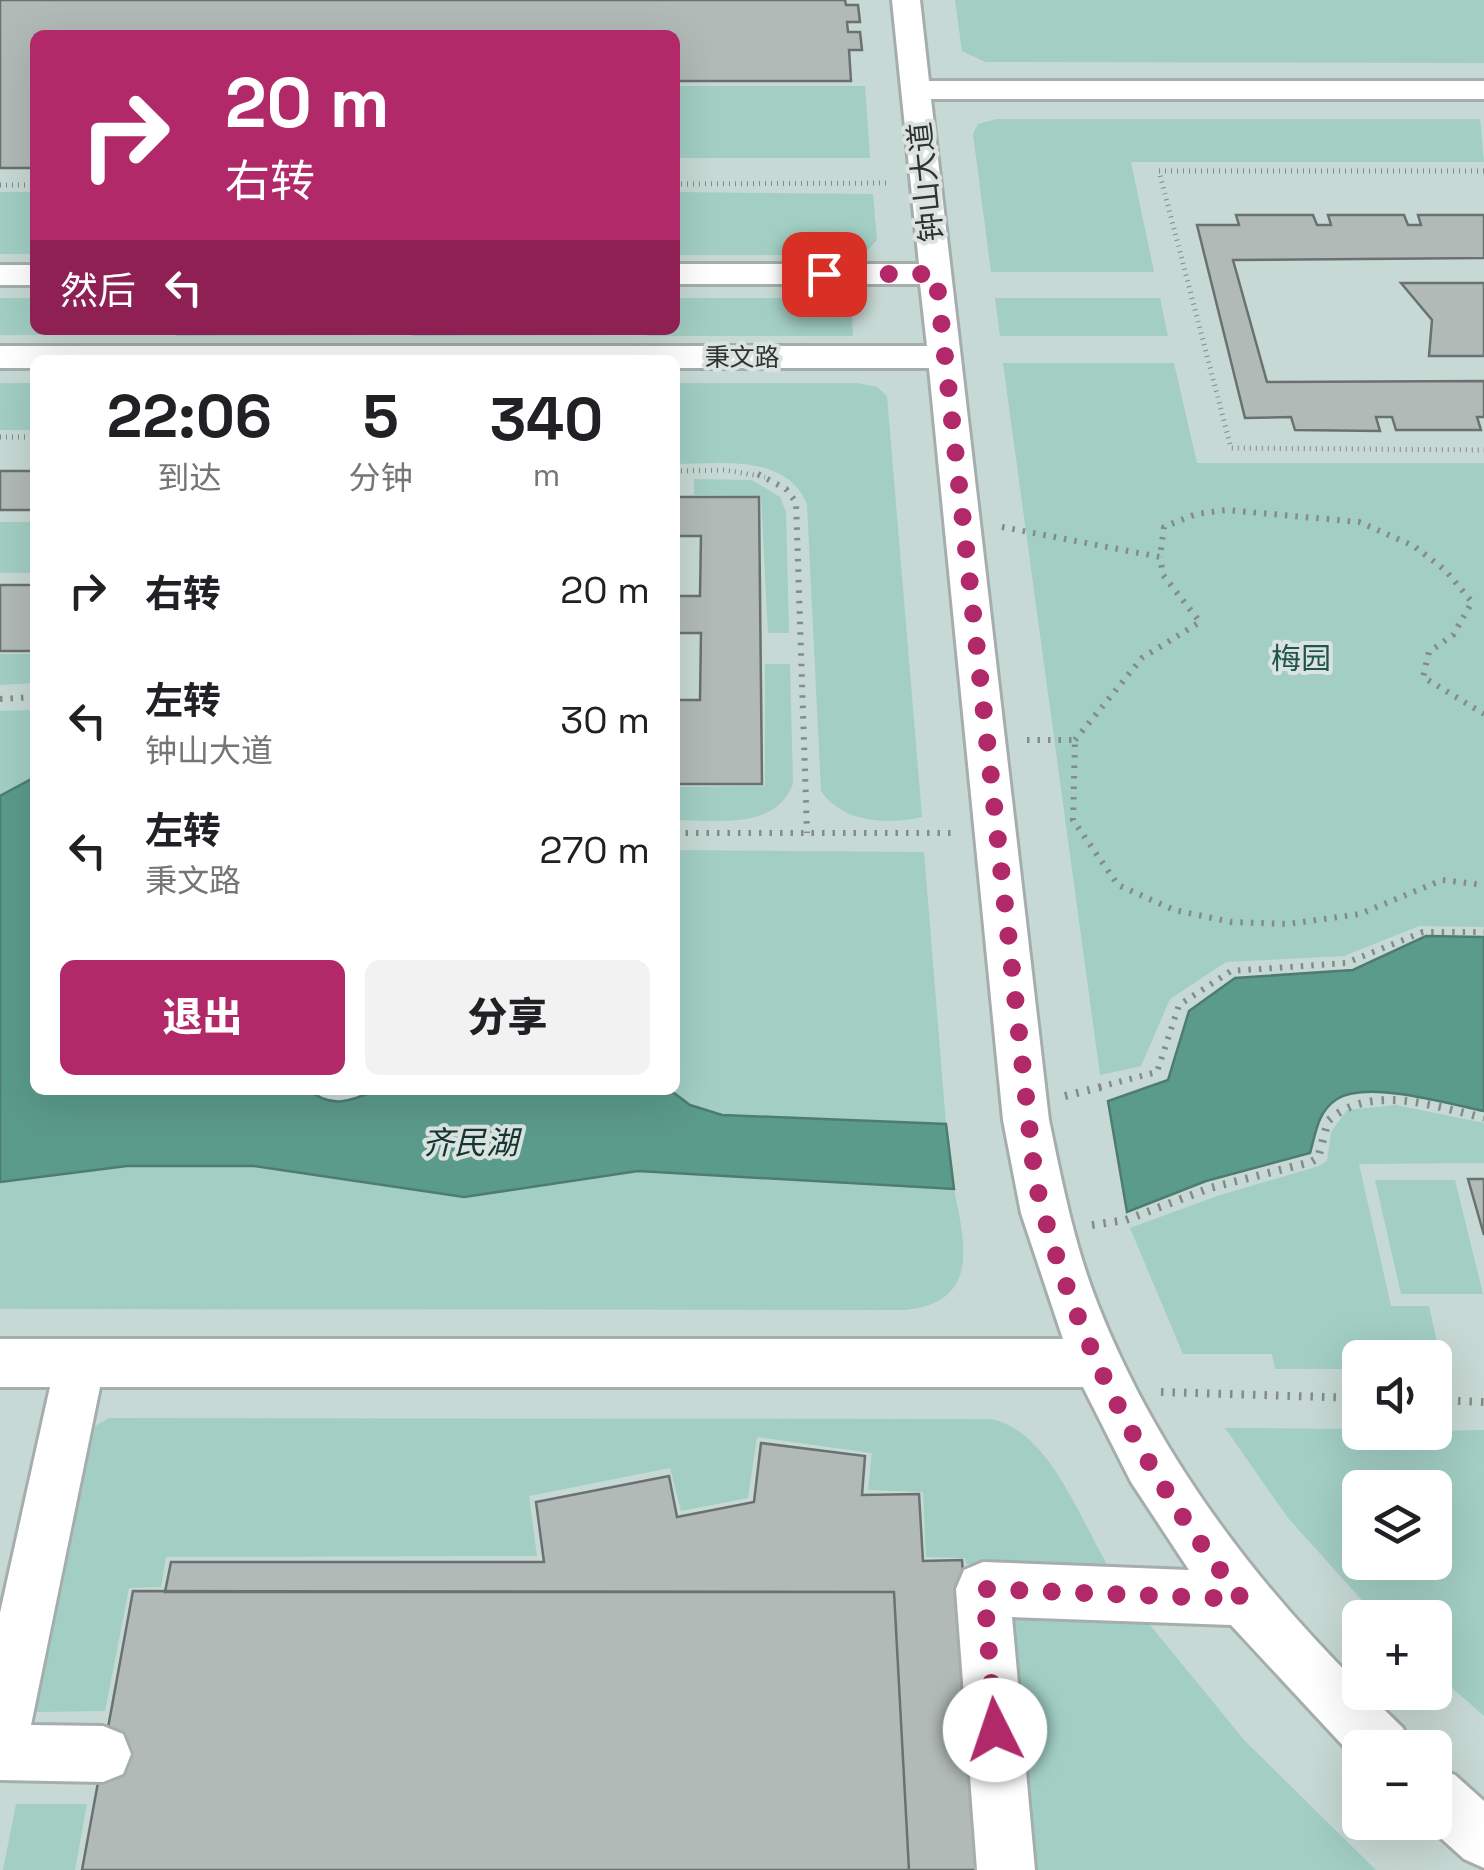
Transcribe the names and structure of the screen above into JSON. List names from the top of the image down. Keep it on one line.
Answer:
{"streets":{"street":["钟山大道","秉文路"]},"crossings":[["钟山大道","秉文路"]],"water":["齐民湖"],"parks":["梅园"],"page":{"turn":["20 m","右转"],"then":"然后","eta":["22:06","到达","5","分钟","340","m"],"list":[{"name":"右转","value":"20 m"},{"name":"左转","note":"钟山大道","value":"30 m"},{"name":"左转","note":"秉文路","value":"270 m"}],"buttons":["退出","分享"],"map_buttons":["+","−"]}}
